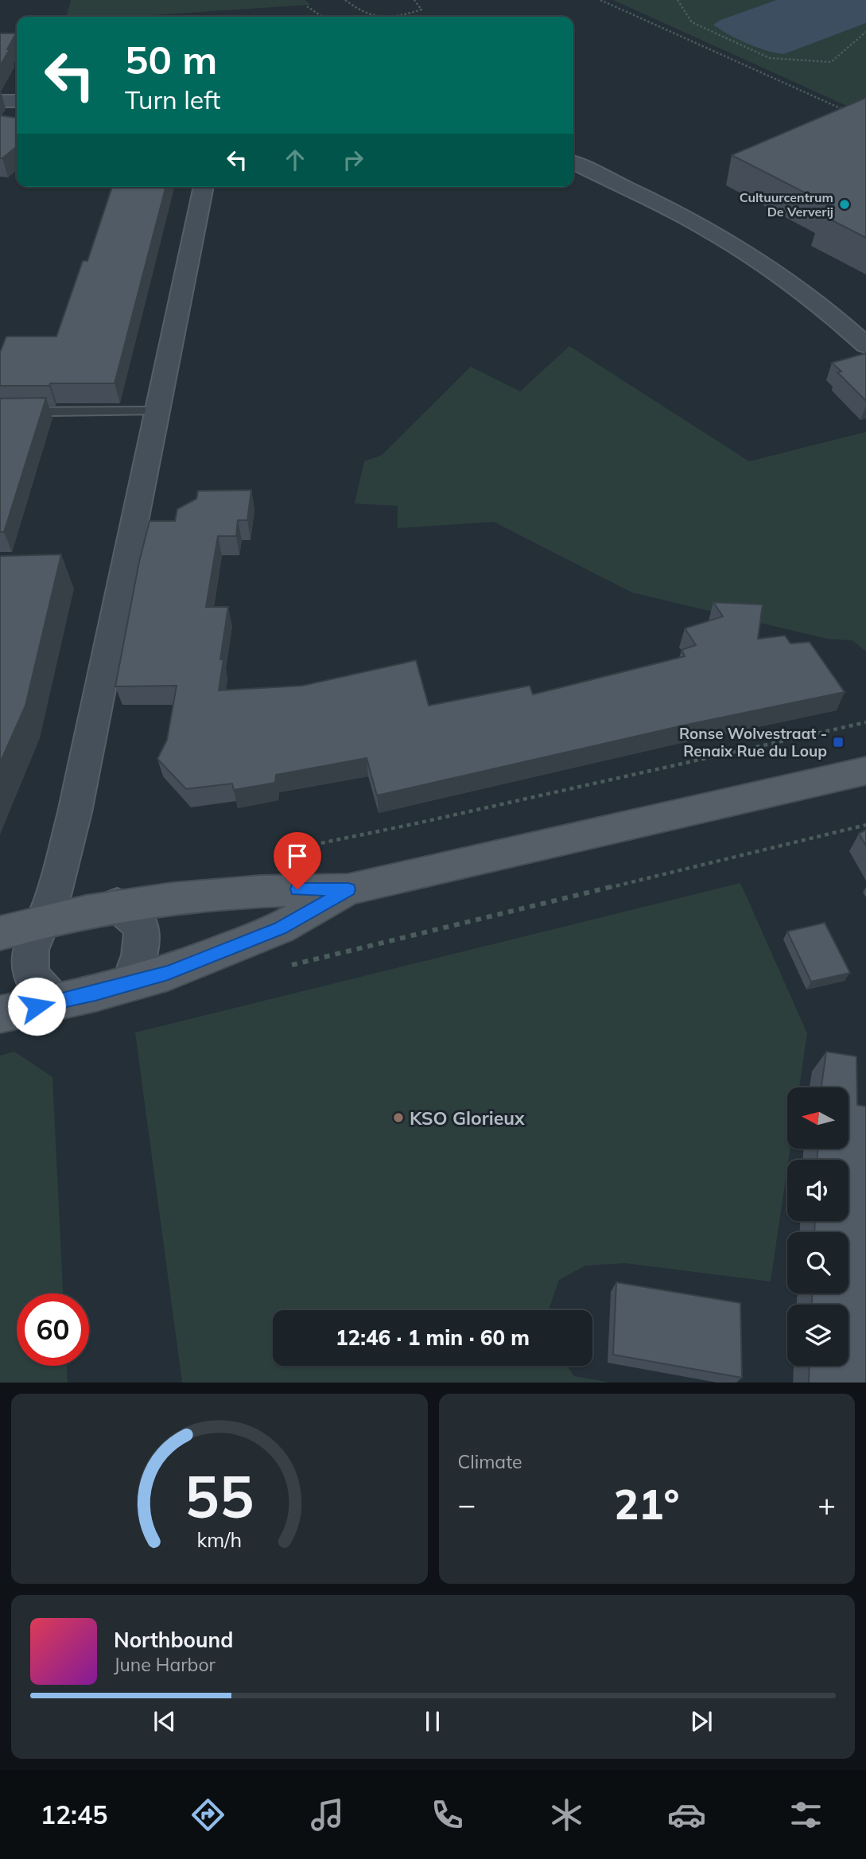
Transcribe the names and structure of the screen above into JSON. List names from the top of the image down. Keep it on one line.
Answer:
{"places":{"other":["Cultuurcentrum De Ververij","KSO Glorieux"],"transit":["Ronse Wolvestraat - Renaix Rue du Loup"]},"north":"left","page":{"turn":["50 m","Turn left"],"limit":"60","trip":"12:46 · 1 min · 60 m","tile":"Climate","heat":["−","21°","+"],"song":["Northbound","June Harbor"],"tabs":"12:45","gauge":["55","km/h"]}}
